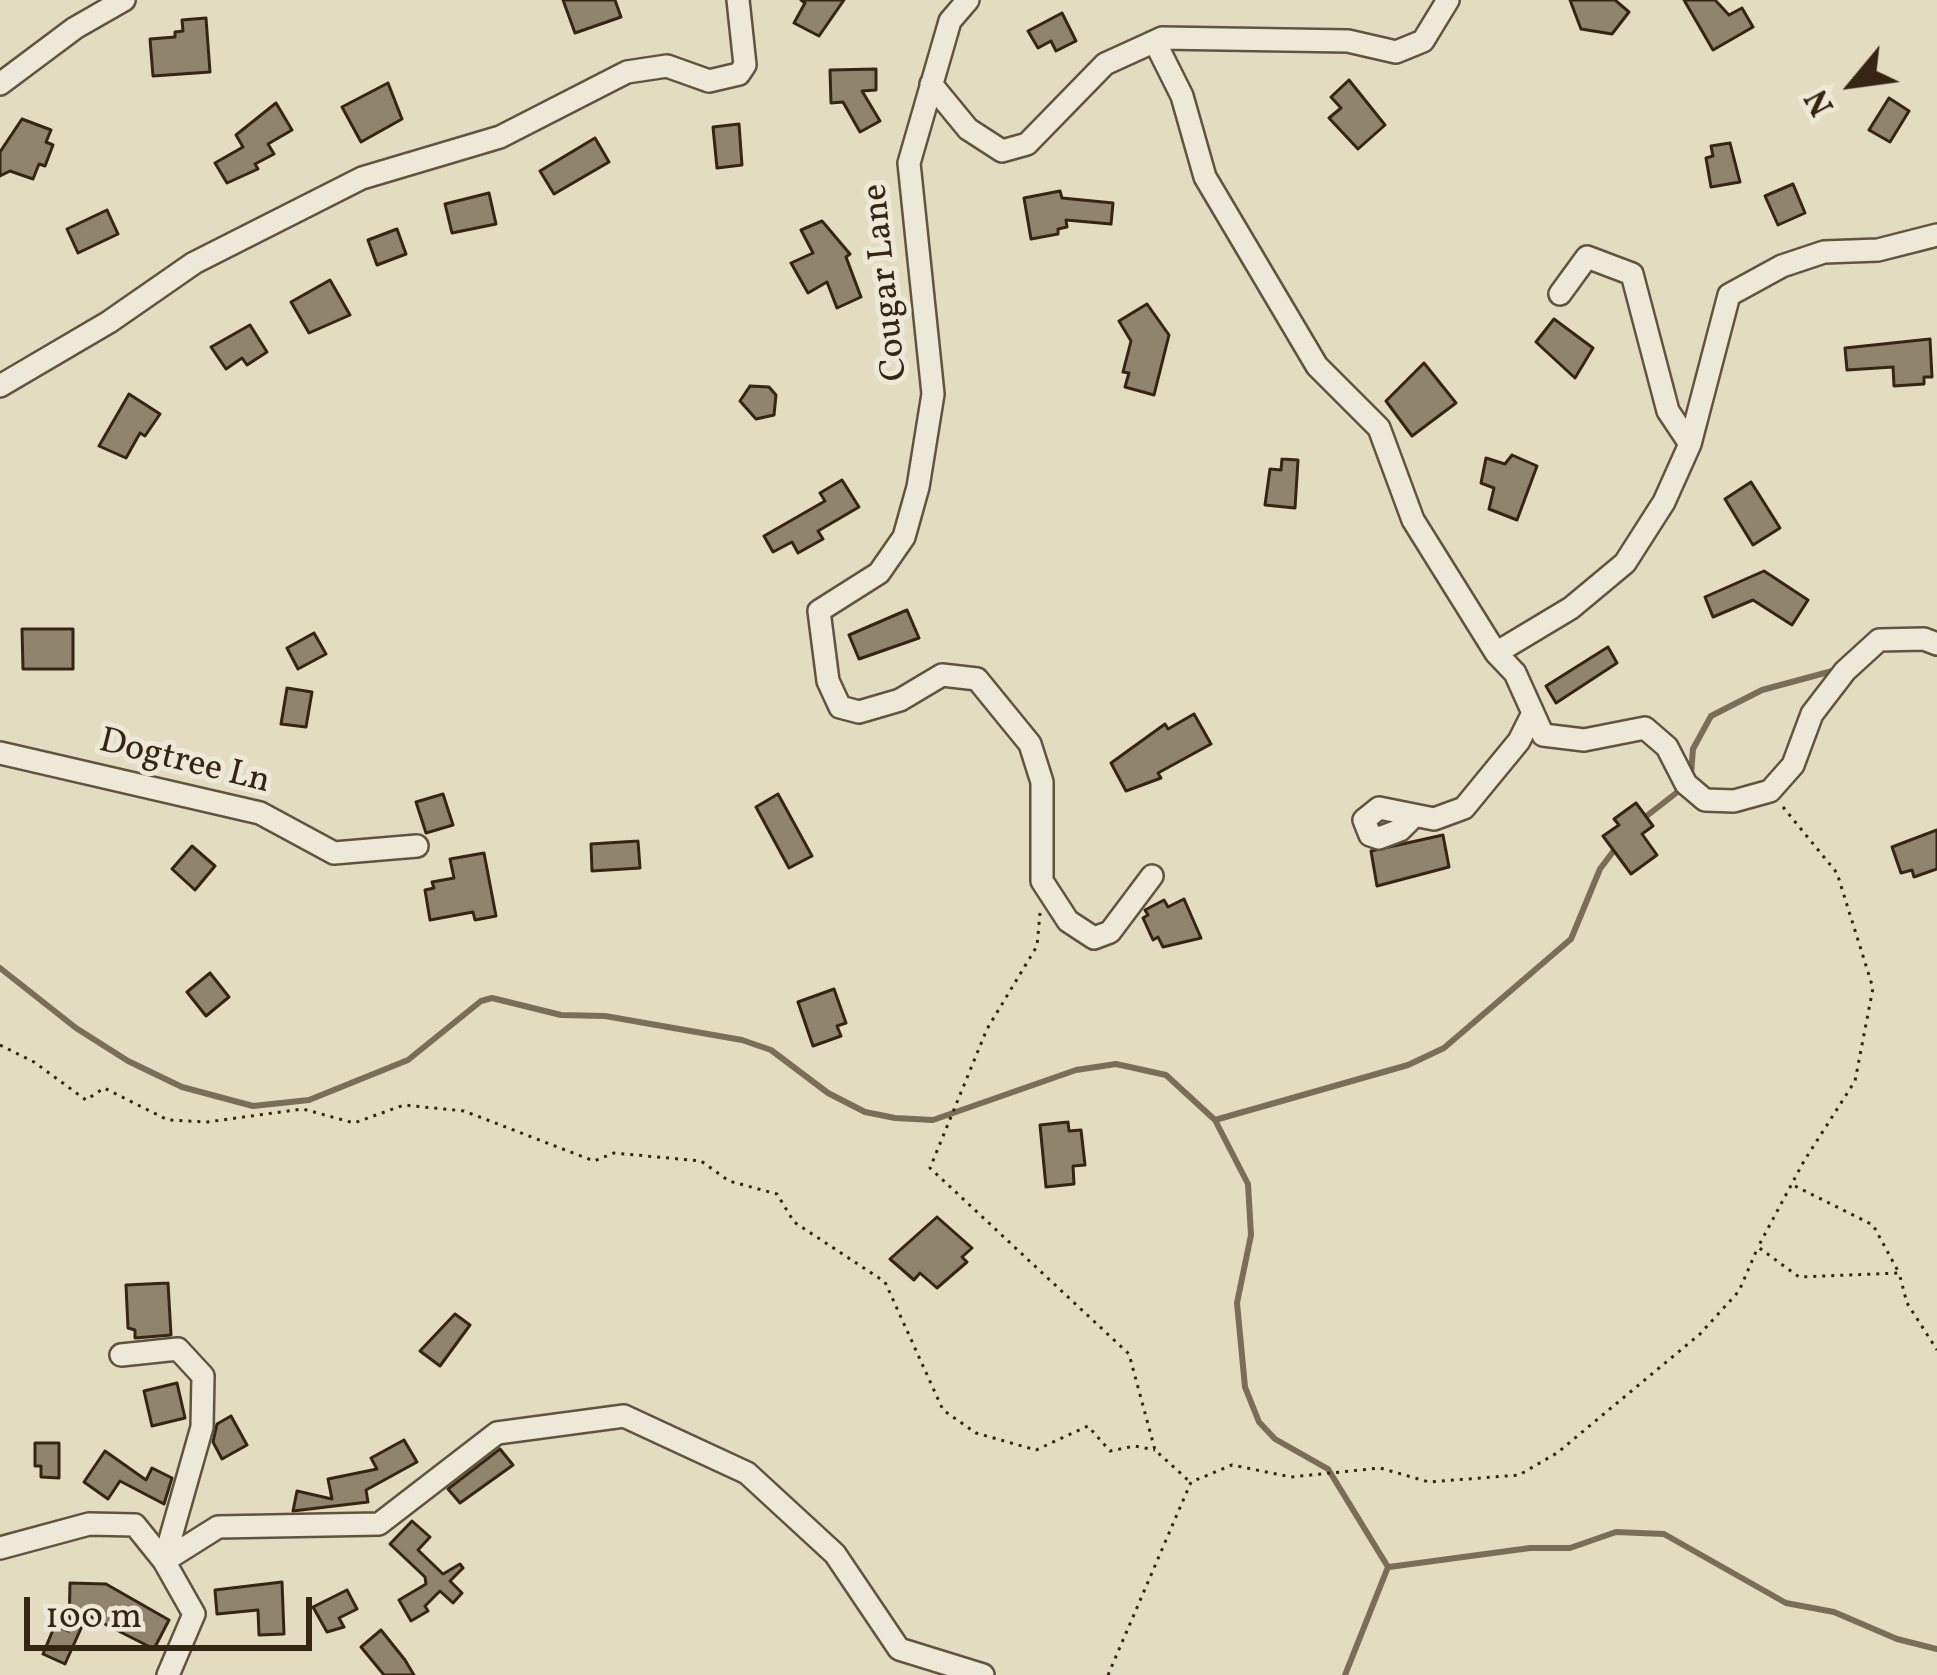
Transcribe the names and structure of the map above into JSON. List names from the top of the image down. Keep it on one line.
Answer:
{"streets":{"street":["Cougar Lane","Dogtree Ln"]},"scale_bar":"100 m","north":"bottom left"}
